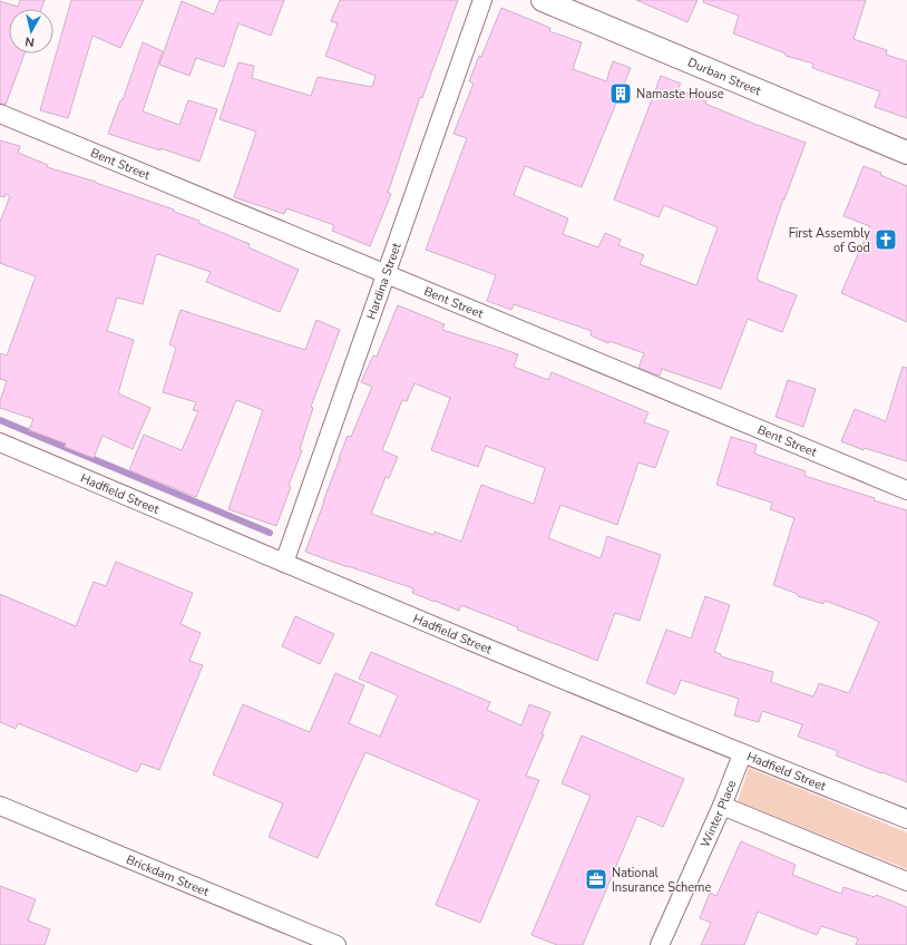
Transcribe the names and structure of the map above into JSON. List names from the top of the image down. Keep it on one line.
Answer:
{"streets":{"street":["Durban Street","Bent Street","Hardina Street","Hadfield Street","Winter Place","Brickdam Street"]},"crossings":[["Bent Street","Hardina Street"],["Hardina Street","Hadfield Street"],["Hadfield Street","Winter Place"]],"places":{"building":["Namaste House"],"church":["First Assembly of God"],"office":["National Insurance Scheme"]},"north":"bottom"}
